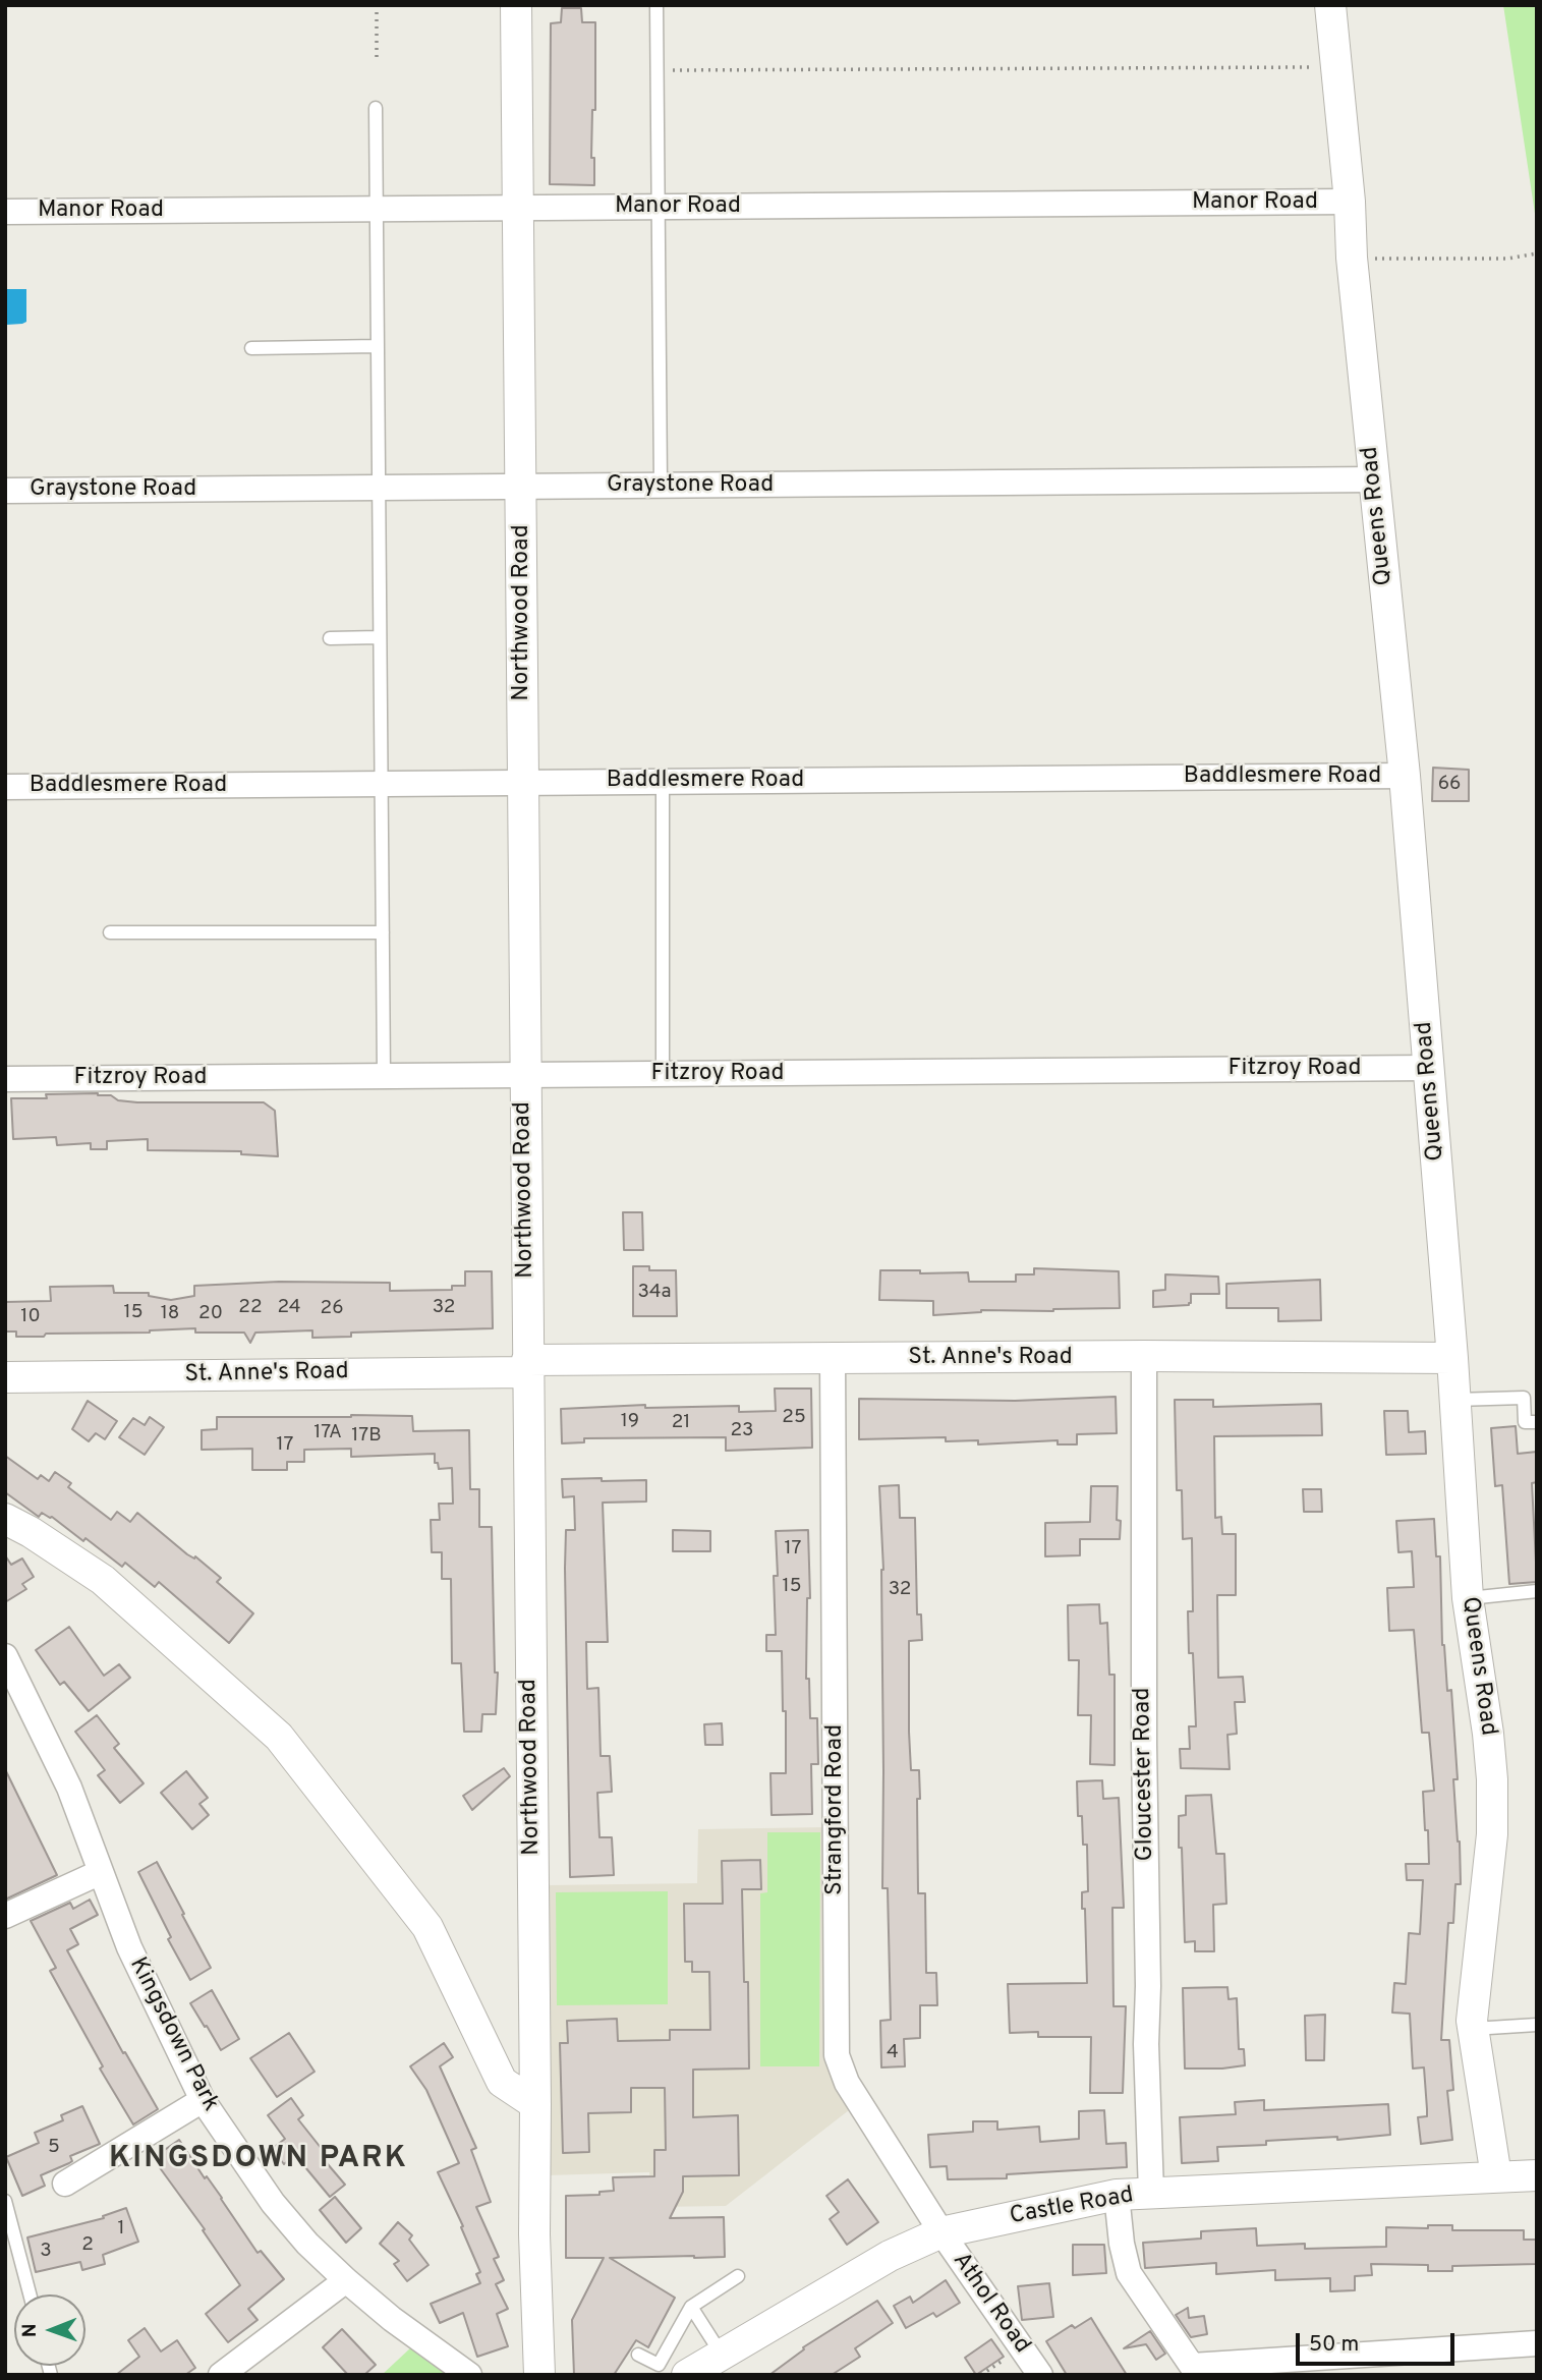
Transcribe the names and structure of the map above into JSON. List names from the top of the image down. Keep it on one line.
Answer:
{"streets":{"street":["Manor Road","Graystone Road","Queens Road","Northwood Road","Baddlesmere Road","Fitzroy Road","St. Anne's Road","Gloucester Road","Strangford Road","Kingsdown Park","Castle Road","Athol Road"]},"crossings":[["Manor Road","Queens Road"],["Manor Road","Northwood Road"],["Graystone Road","Queens Road"],["Graystone Road","Northwood Road"],["Queens Road","Baddlesmere Road"],["Queens Road","Fitzroy Road"],["Queens Road","St. Anne's Road"],["Queens Road","Castle Road"],["Northwood Road","Baddlesmere Road"],["Northwood Road","Fitzroy Road"],["Northwood Road","St. Anne's Road"],["St. Anne's Road","Gloucester Road"],["St. Anne's Road","Strangford Road"],["Gloucester Road","Castle Road"],["Strangford Road","Castle Road"],["Strangford Road","Athol Road"],["Castle Road","Athol Road"]],"districts":["KINGSDOWN PARK"],"house_numbers":["66","34a","22","24","32","26","15","18","20","10","25","19","21","23","17A","17B","17","17","15","32","4","5","1","2","3"],"scale_bar":"50 m","north":"left"}
